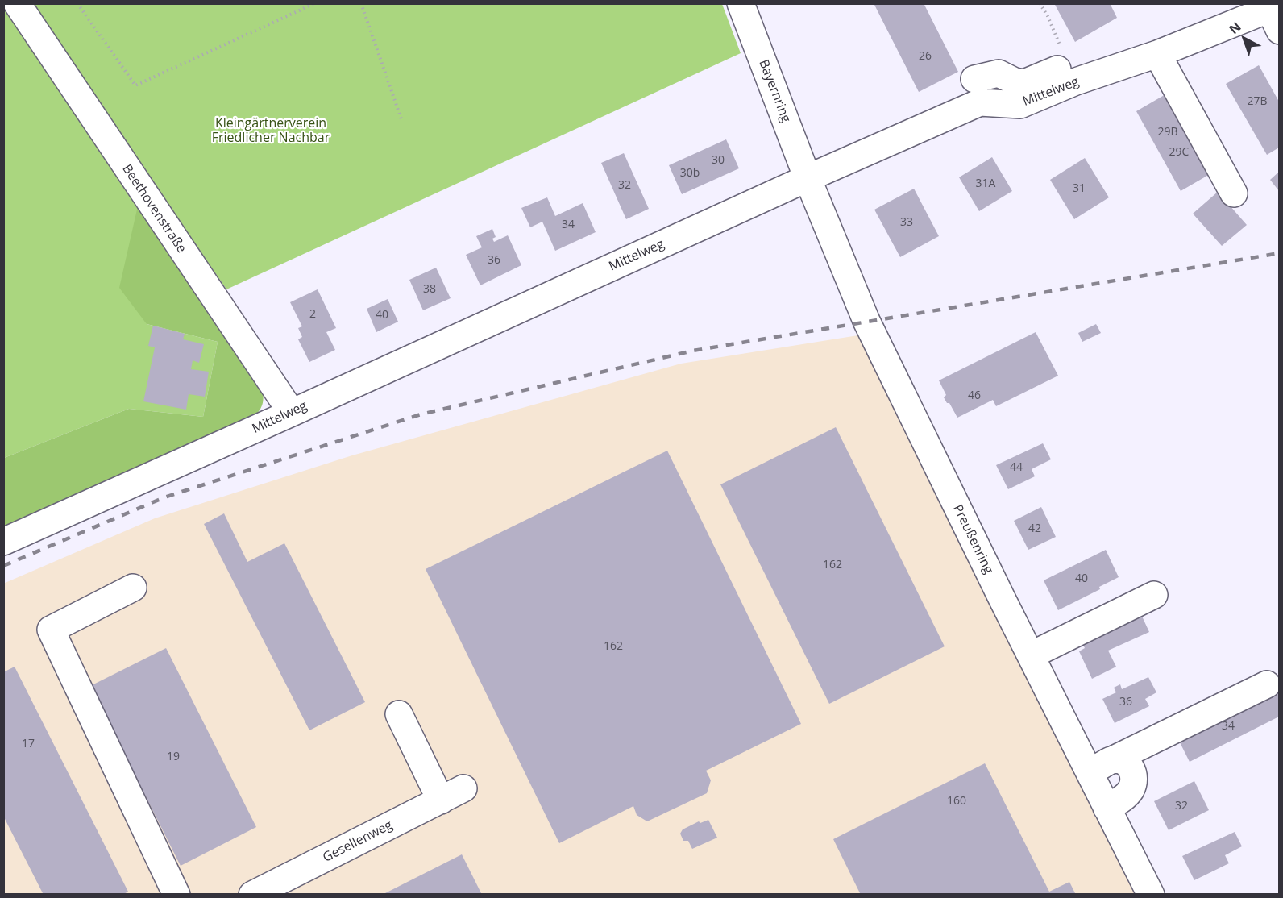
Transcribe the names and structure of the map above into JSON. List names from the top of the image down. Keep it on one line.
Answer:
{"streets":{"street":["Bayernring","Mittelweg","Beethovenstraße","Preußenring","Gesellenweg"]},"crossings":[["Bayernring","Mittelweg"],["Bayernring","Preußenring"],["Mittelweg","Beethovenstraße"],["Mittelweg","Preußenring"]],"parks":["Kleingärtnerverein Friedlicher Nachbar"],"house_numbers":["26","27B","29B","29C","30","30b","31A","32","31","33","34","36","38","2","40","46","44","42","162","40","162","36","34","17","19","160","32"],"north":"top left"}
